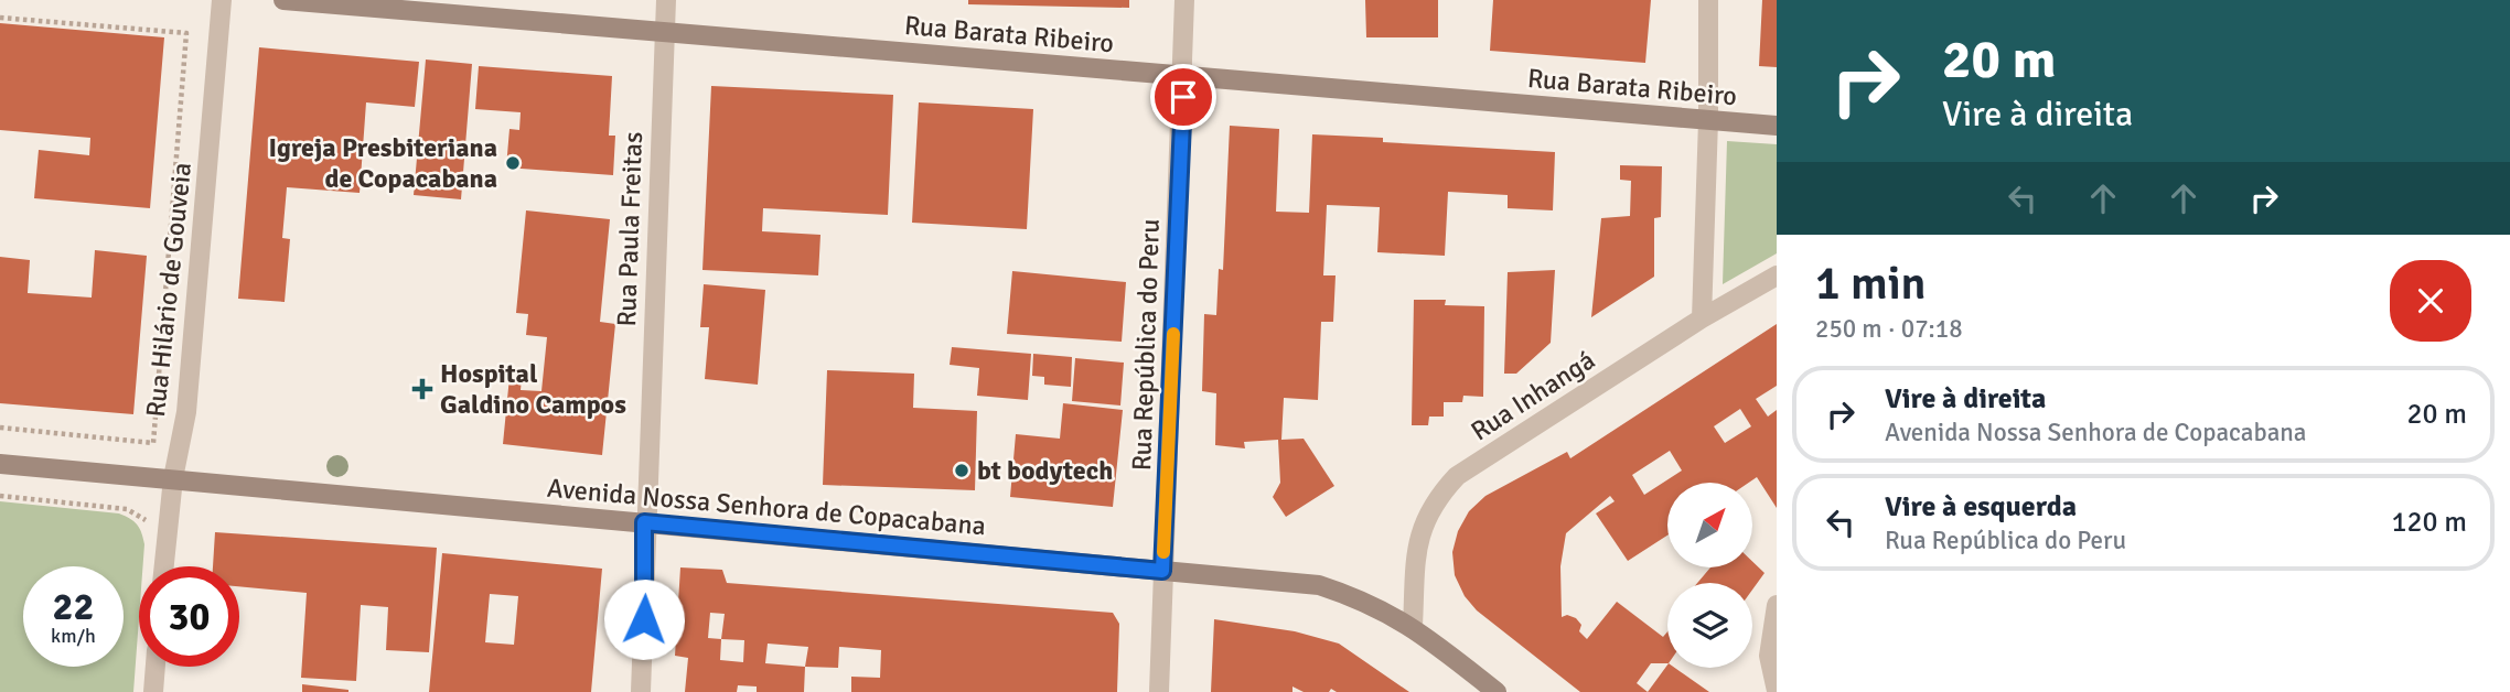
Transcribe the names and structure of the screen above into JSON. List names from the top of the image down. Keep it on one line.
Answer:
{"streets":{"main road":["Rua Barata Ribeiro","Avenida Nossa Senhora de Copacabana"],"street":["Rua Paula Freitas","Rua Hilário de Gouveia","Rua República do Peru","Rua Inhangá"]},"crossings":[["Rua Barata Ribeiro","Rua Paula Freitas"],["Rua Barata Ribeiro","Rua República do Peru"],["Rua Paula Freitas","Avenida Nossa Senhora de Copacabana"],["Rua Hilário de Gouveia","Avenida Nossa Senhora de Copacabana"],["Rua República do Peru","Avenida Nossa Senhora de Copacabana"],["Rua Inhangá","Avenida Nossa Senhora de Copacabana"]],"places":{"other":["Igreja Presbiteriana de Copacabana","bt bodytech"],"health":["Hospital Galdino Campos"]},"north":"top right","page":{"turn":["20 m","Vire à direita"],"heading":["1 min","250 m · 07:18"],"list":[{"name":"Vire à direita","note":"Avenida Nossa Senhora de Copacabana","value":"20 m"},{"name":"Vire à esquerda","note":"Rua República do Peru","value":"120 m"}],"speed":"22 km/h","limit":"30"}}
